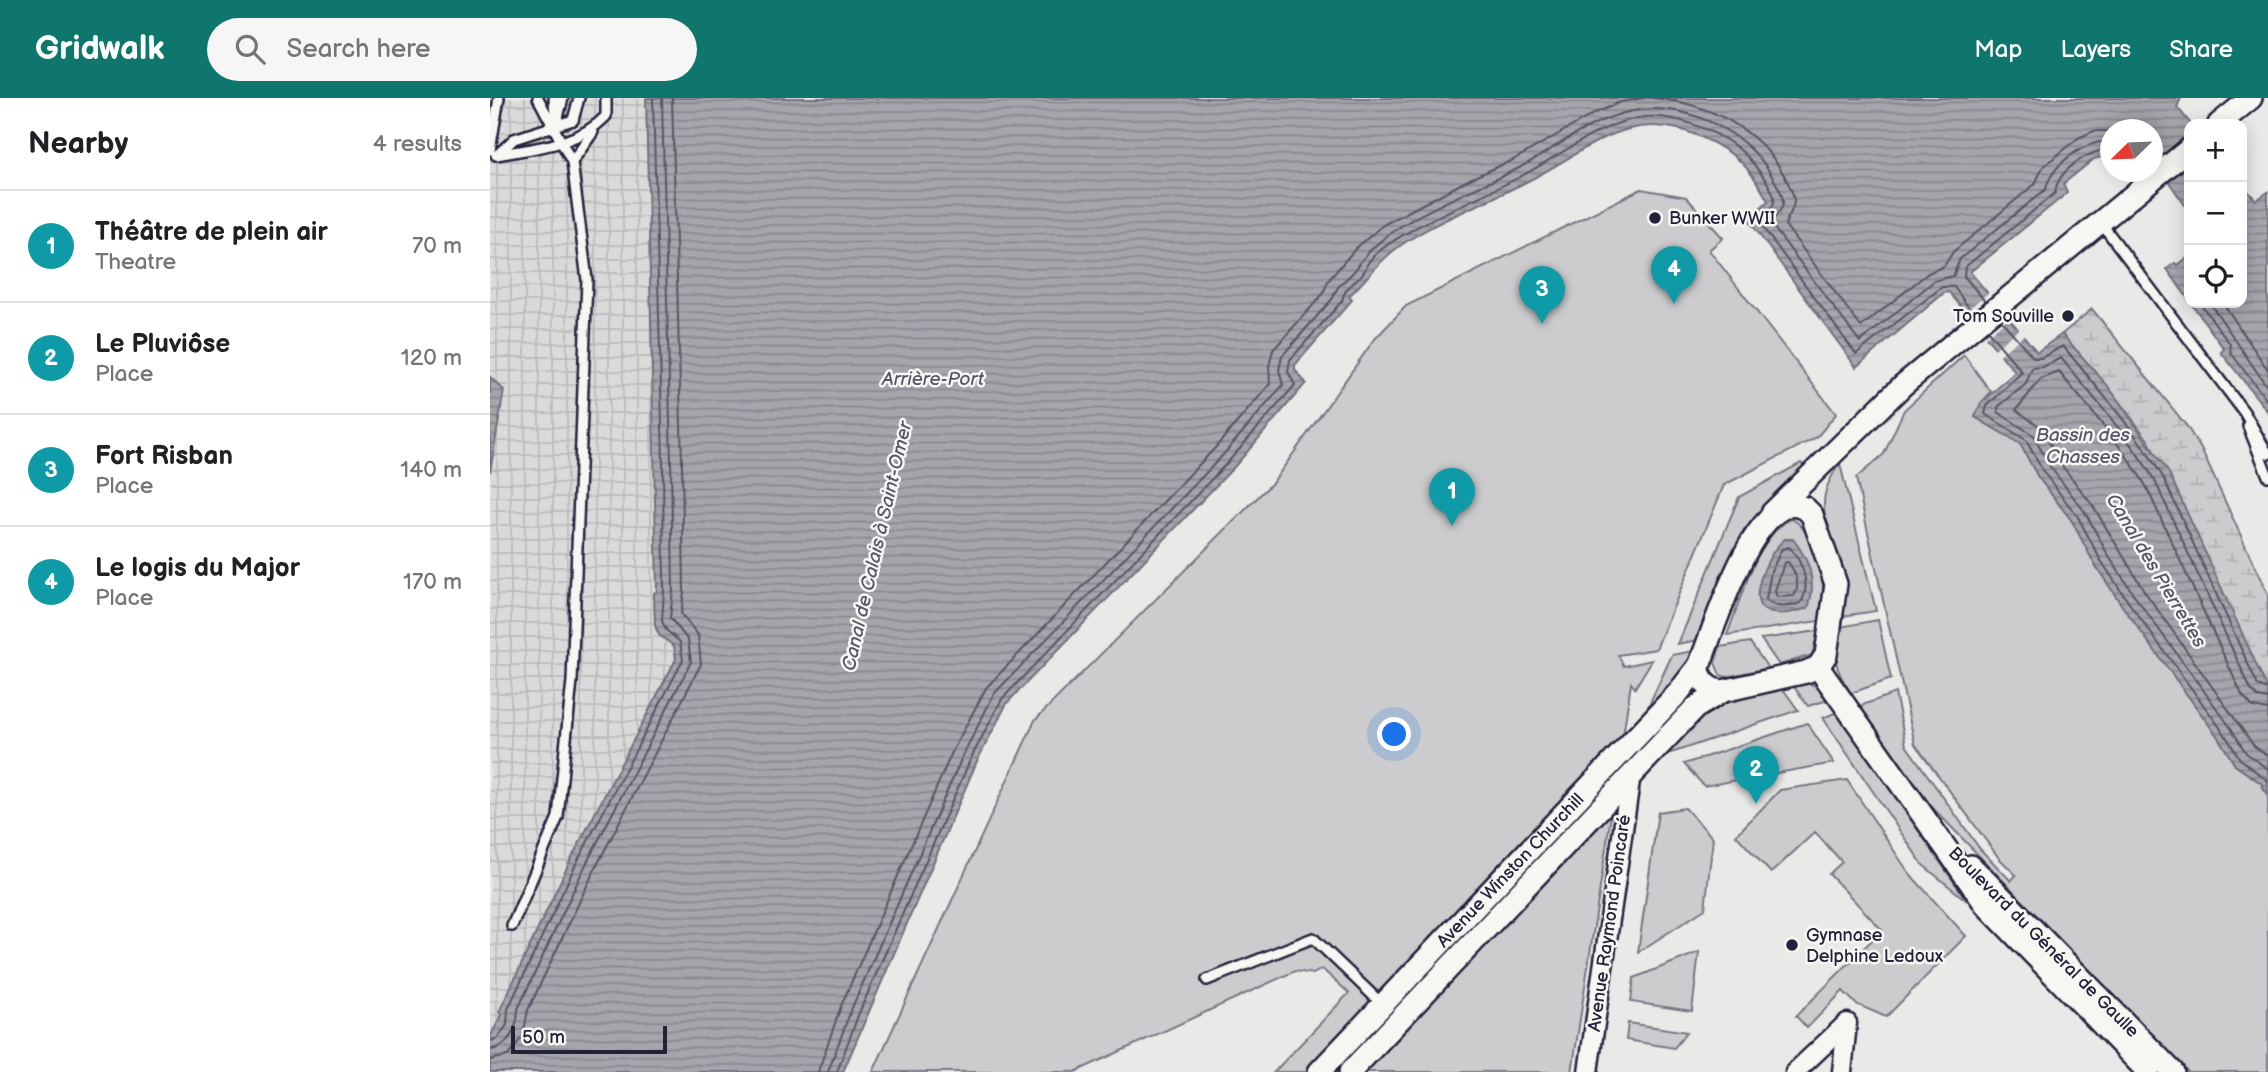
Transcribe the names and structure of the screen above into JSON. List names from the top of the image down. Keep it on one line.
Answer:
{"streets":{"street":["Avenue Winston Churchill","Avenue Raymond Poincaré","Boulevard du Général de Gaulle"]},"crossings":[["Avenue Winston Churchill","Avenue Raymond Poincaré"],["Avenue Winston Churchill","Boulevard du Général de Gaulle"]],"water":["Arrière-Port","Bassin des Chasses","Canal de Calais à Saint-Omer","Canal des Pierrettes"],"places":["Bunker WWII","Tom Souville","Gymnase Delphine Ledoux"],"scale_bar":"50 m","north":"bottom left","page":{"header":"Gridwalk","search":"Search here","nav":["Map","Layers","Share"],"heading":["Nearby","4 results"],"map_buttons":["+","−"],"list":[{"mark":"1","name":"Théâtre de plein air","note":"Theatre","value":"70 m"},{"mark":"2","name":"Le Pluviôse","note":"Place","value":"120 m"},{"mark":"3","name":"Fort Risban","note":"Place","value":"140 m"},{"mark":"4","name":"Le logis du Major","note":"Place","value":"170 m"}],"pins":["4","3","1","2"],"scale":"50 m"}}
